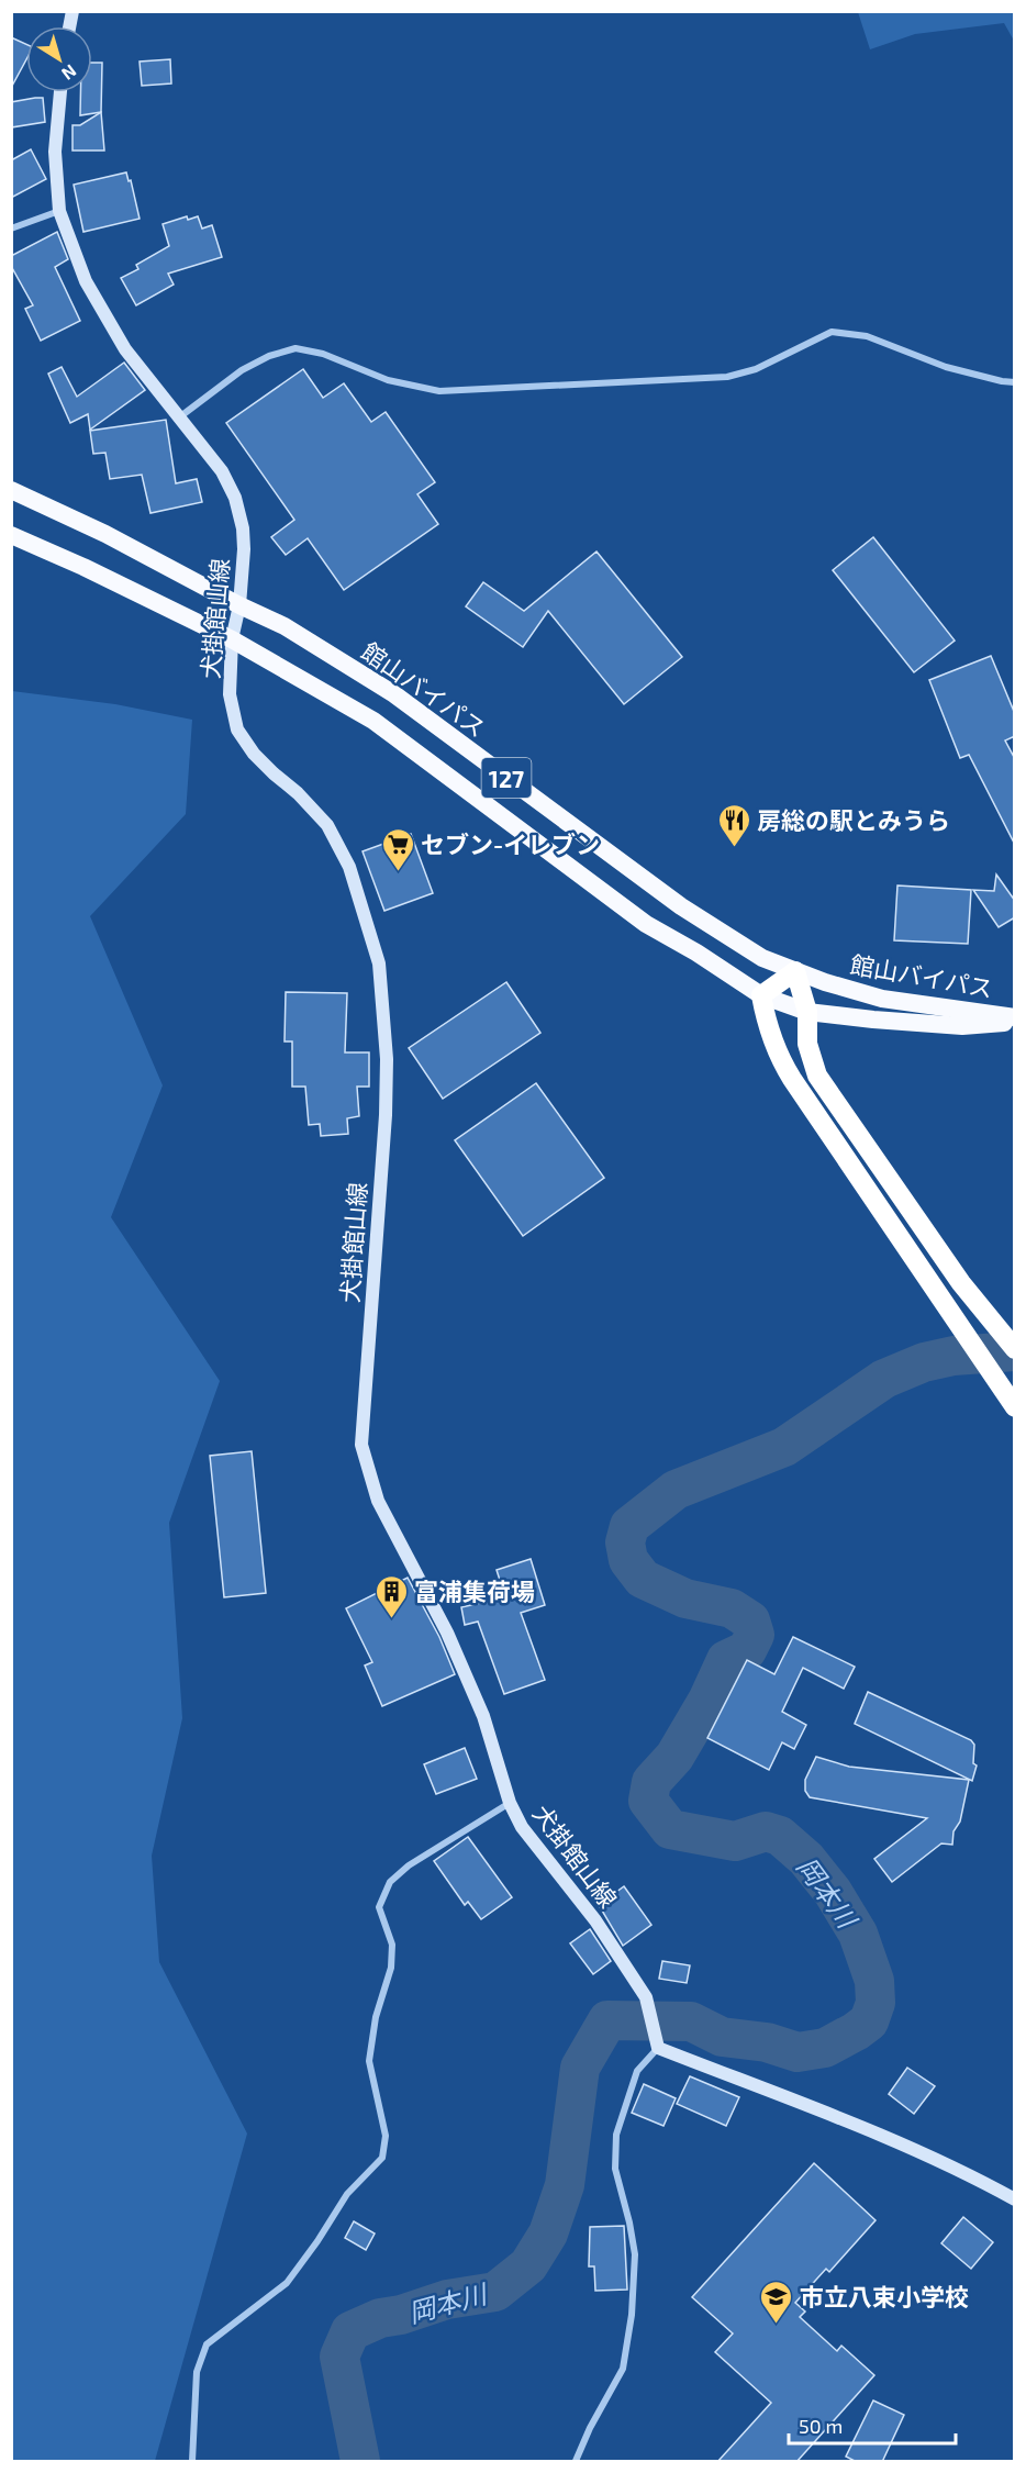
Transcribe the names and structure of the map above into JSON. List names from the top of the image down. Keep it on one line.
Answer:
{"streets":{"highway":["館山バイパス","127"],"main road":["犬掛館山線"]},"crossings":[["犬掛館山線","館山バイパス"]],"water":["岡本川"],"places":{"restaurant":["房総の駅とみうら"],"supermarket":["セブン-イレブン"],"building":["富浦集荷場"],"school or university":["市立八束小学校"]},"scale_bar":"50 m","north":"bottom right"}
